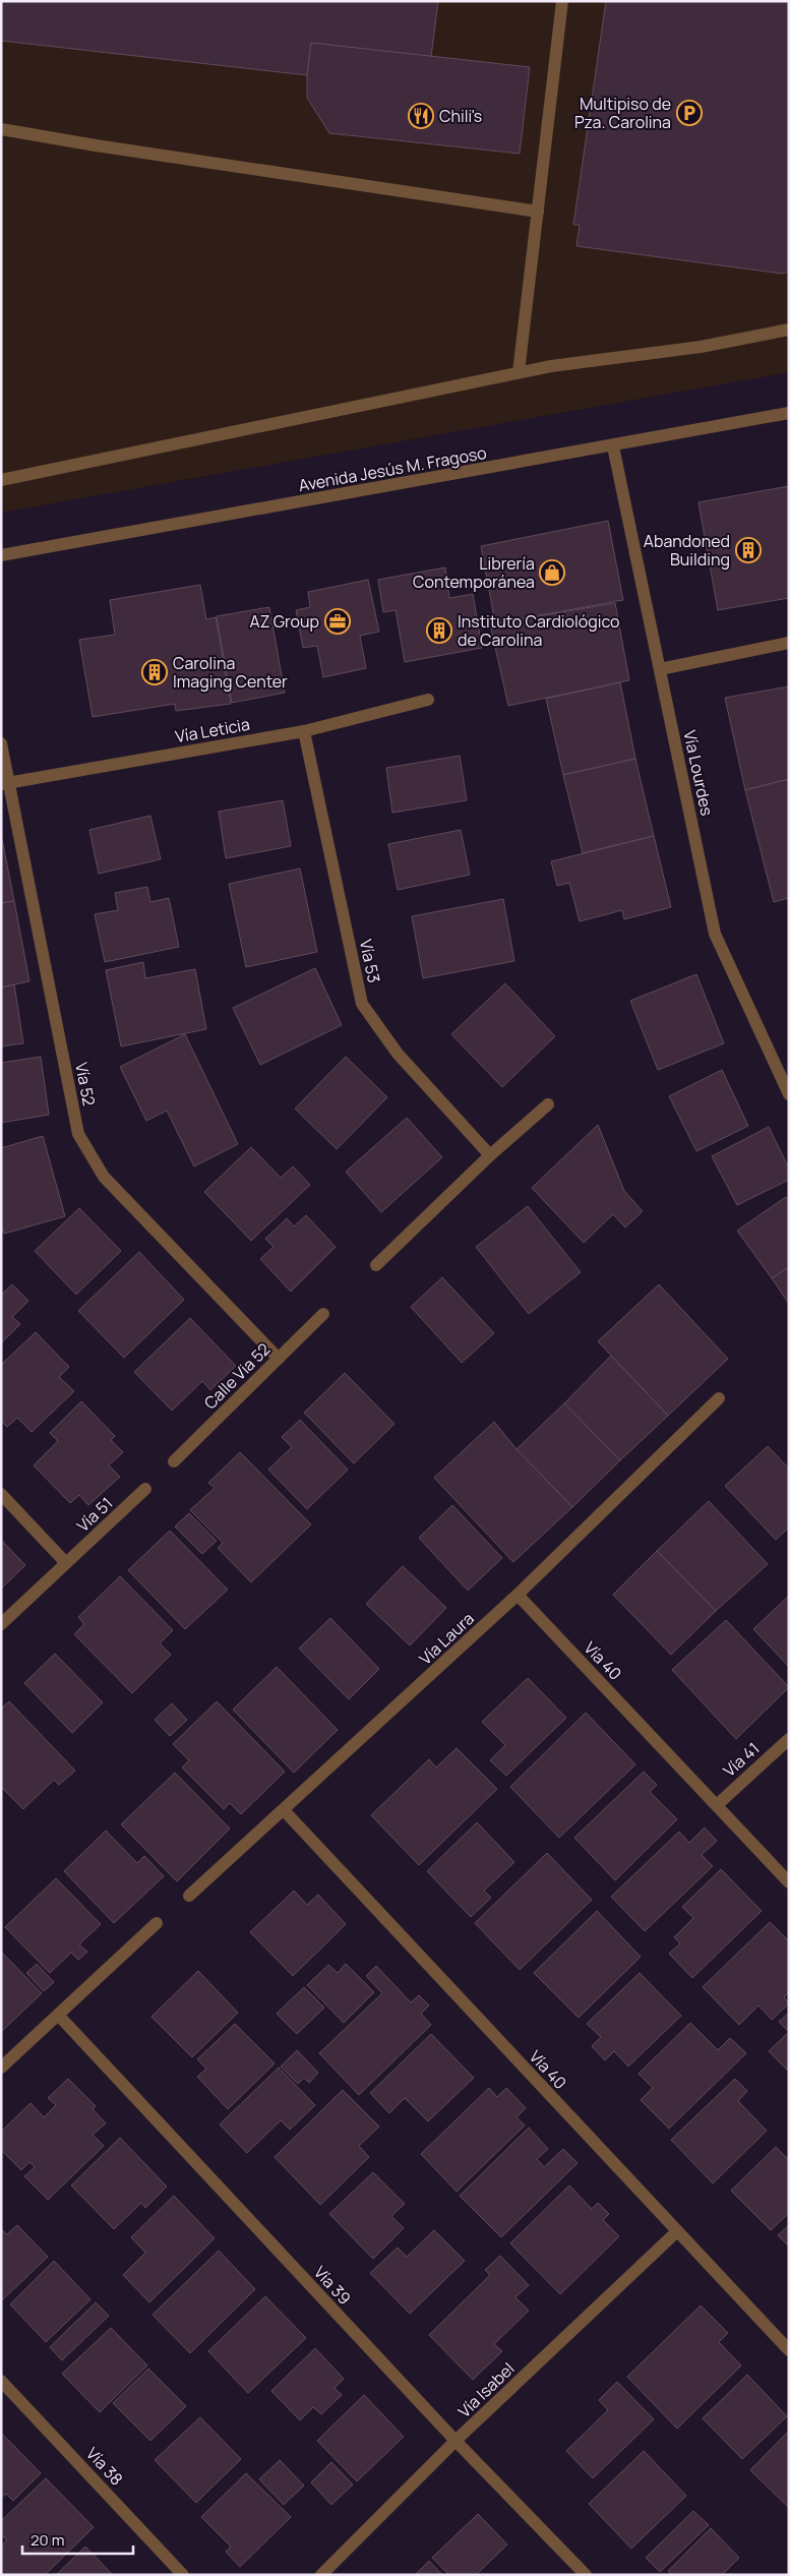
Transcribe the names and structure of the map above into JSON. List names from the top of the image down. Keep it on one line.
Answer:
{"streets":{"street":["Avenida Jesús M. Fragoso","Vía Leticia","Vía Lourdes","Vía 53","Vía 52","Calle Via 52","Vía 51","Vía Laura","Vía 40","Vía 41","Vía 39","Vía Isabel","Vía 38"]},"crossings":[["Avenida Jesús M. Fragoso","Vía Lourdes"],["Vía Leticia","Vía 53"],["Vía Leticia","Vía 52"],["Vía 52","Calle Via 52"],["Vía Laura","Vía 40"],["Vía 40","Vía 41"],["Vía 40","Vía Isabel"],["Vía 39","Vía Isabel"]],"places":{"parking":["Multipiso de Pza. Carolina"],"restaurant":["Chili's"],"building":["Abandoned Building","Instituto Cardiológico de Carolina","Carolina Imaging Center"],"shop":["Librería Contemporánea"],"office":["AZ Group"]},"scale_bar":"20 m"}
